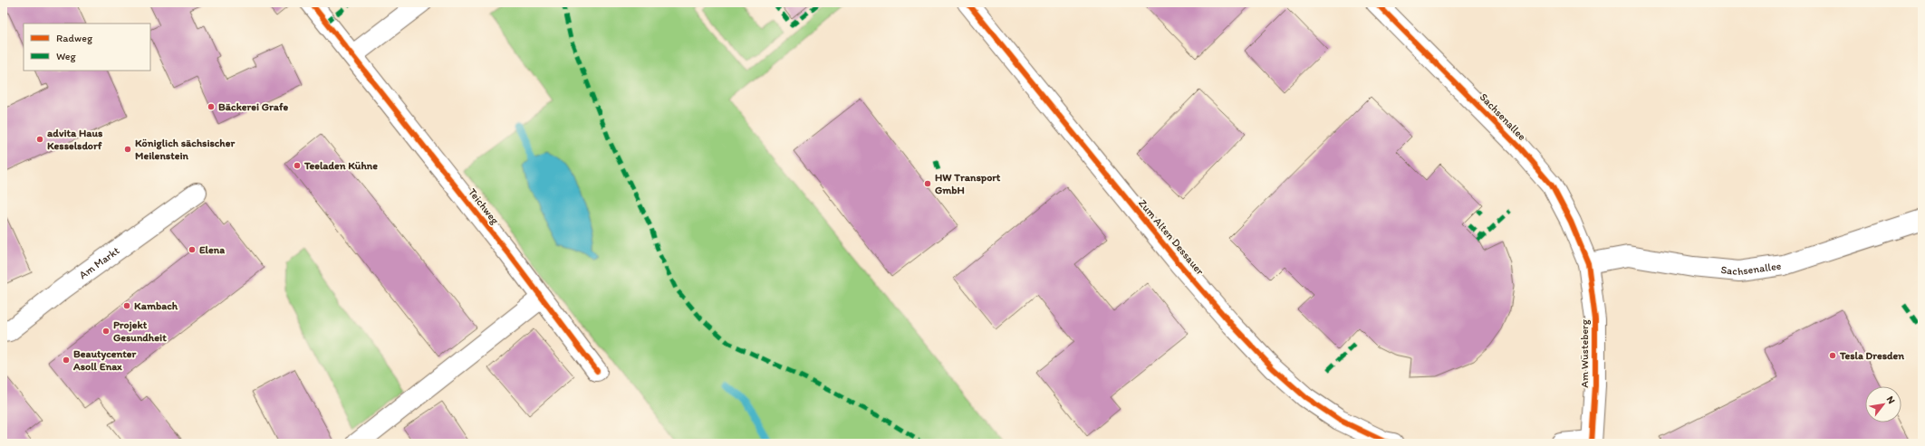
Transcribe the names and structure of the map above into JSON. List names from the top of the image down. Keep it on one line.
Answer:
{"streets":{"street":["Sachsenallee","Teichweg","Zum Alten Dessauer","Am Markt","Am Wüsteberg"]},"crossings":[["Sachsenallee","Am Wüsteberg"]],"places":["Bäckerei Grafe","advita Haus Kesselsdorf","Königlich sächsischer Meilenstein","Teeladen Kühne","HW Transport GmbH","Elena","Kambach","Projekt Gesundheit","Tesla Dresden","Beautycenter Asoll Enax"],"legend":["Radweg","Weg"],"north":"top right"}
